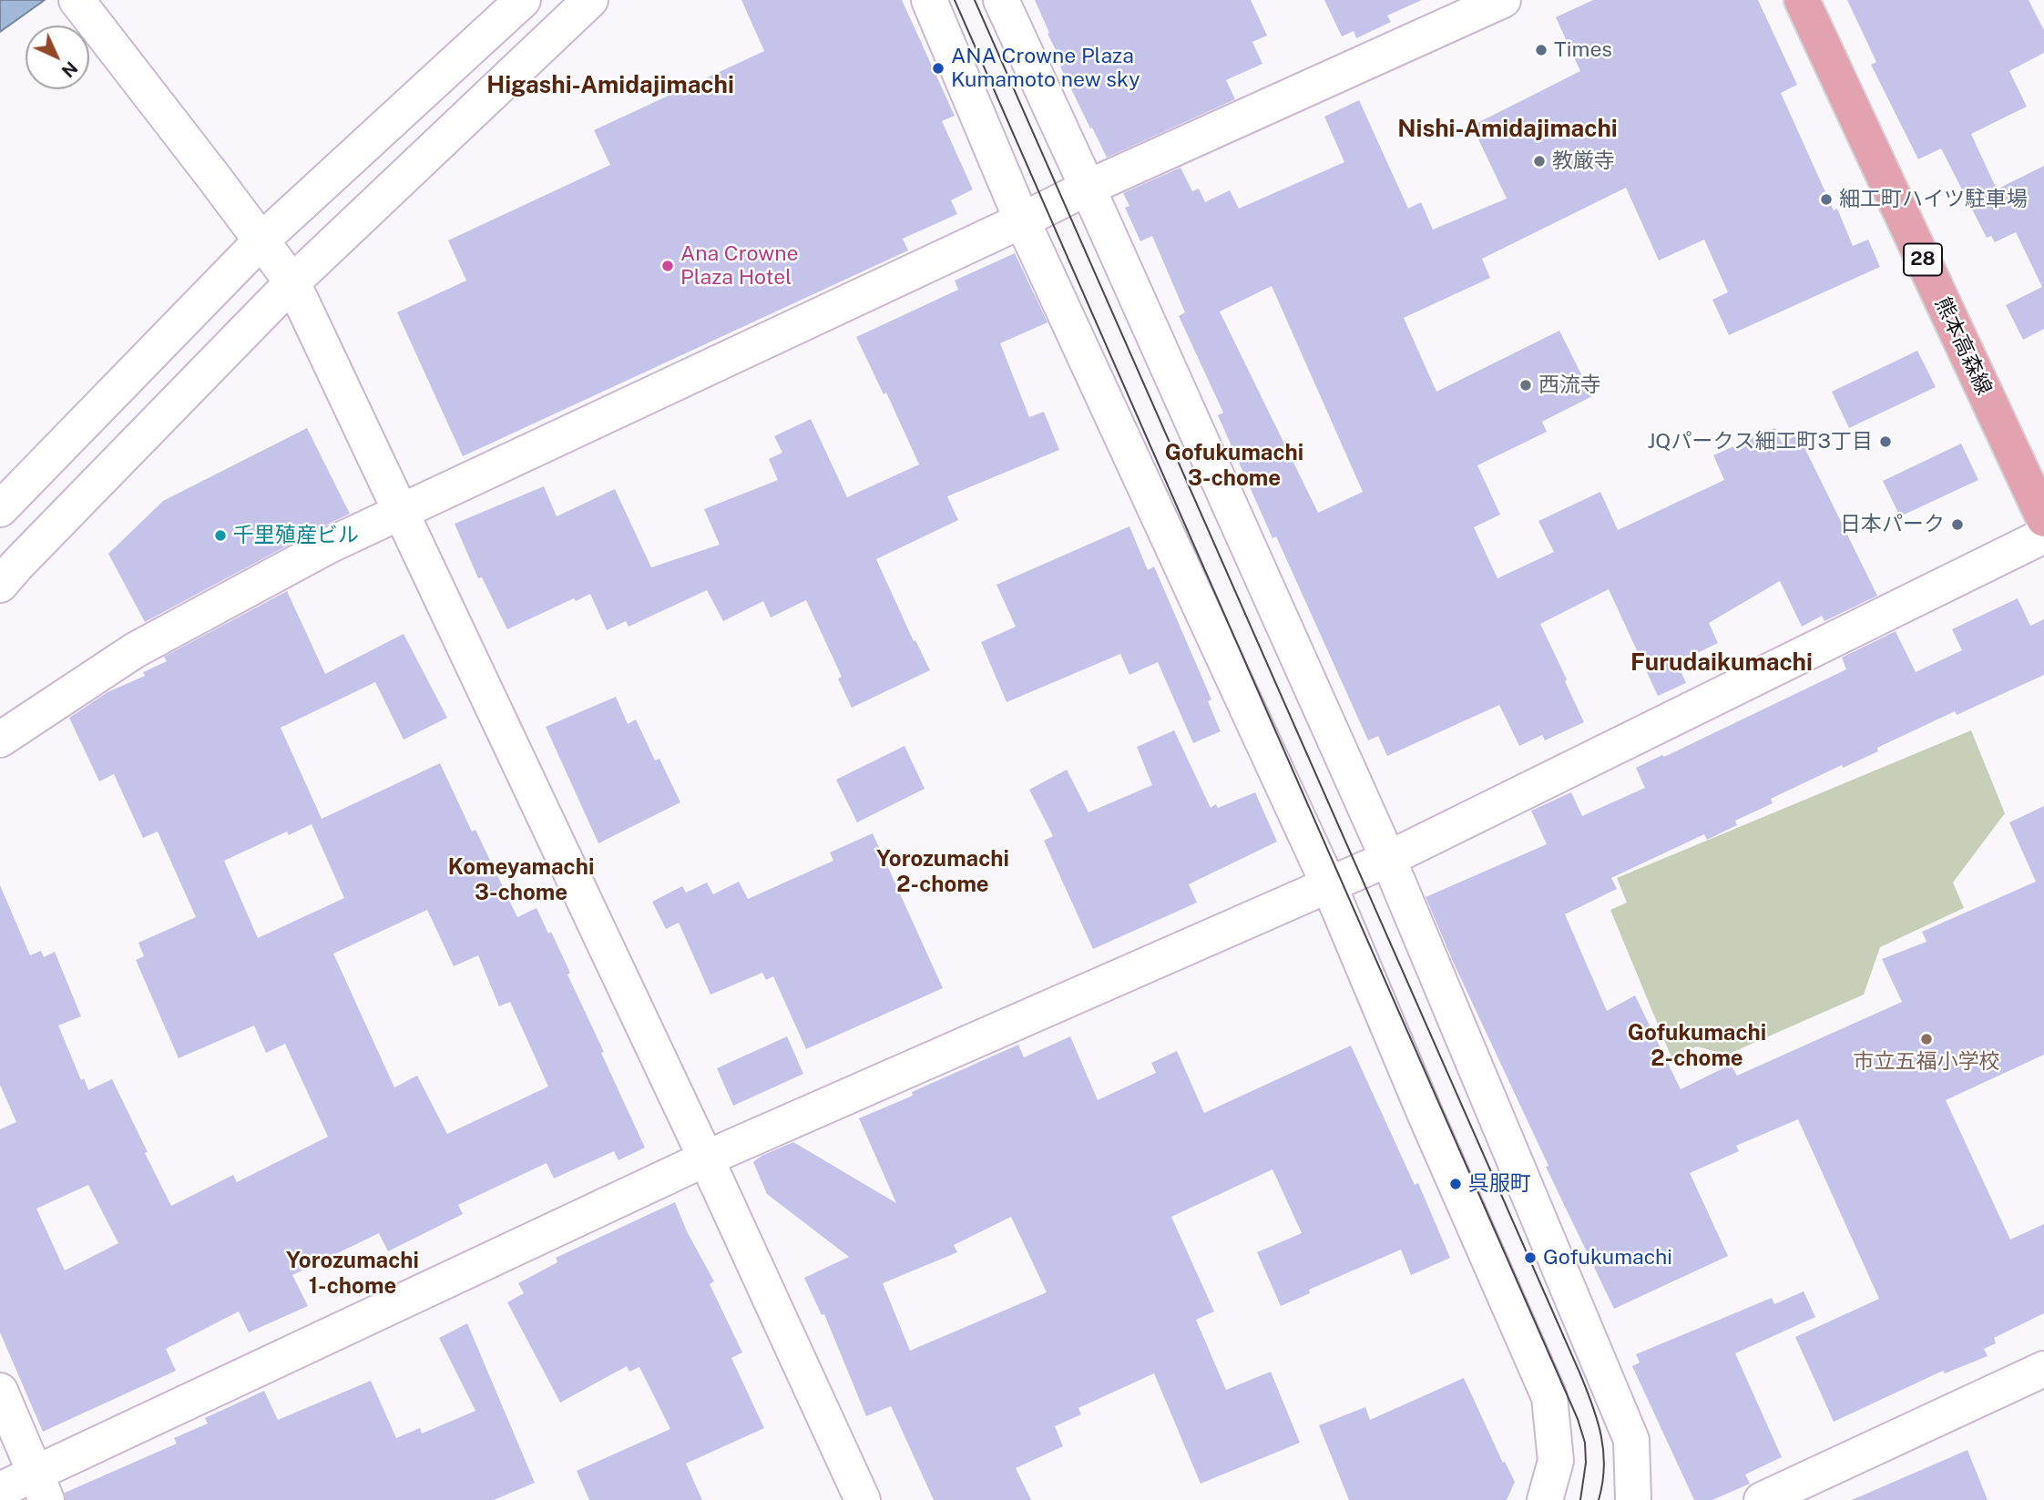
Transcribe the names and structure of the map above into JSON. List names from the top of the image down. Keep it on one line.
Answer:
{"streets":{"main road":["28","熊本高森線"]},"districts":["Higashi-Amidajimachi","Nishi-Amidajimachi","Gofukumachi 3-chome","Furudaikumachi","Yorozumachi 2-chome","Komeyamachi 3-chome","Gofukumachi 2-chome","Yorozumachi 1-chome"],"places":["Times","ANA Crowne Plaza Kumamoto new sky","教厳寺","細工町ハイツ駐車場","Ana Crowne Plaza Hotel","西流寺","JQパークス細工町3丁目","日本パーク","千里殖産ビル","市立五福小学校","呉服町","Gofukumachi"],"north":"bottom right"}
